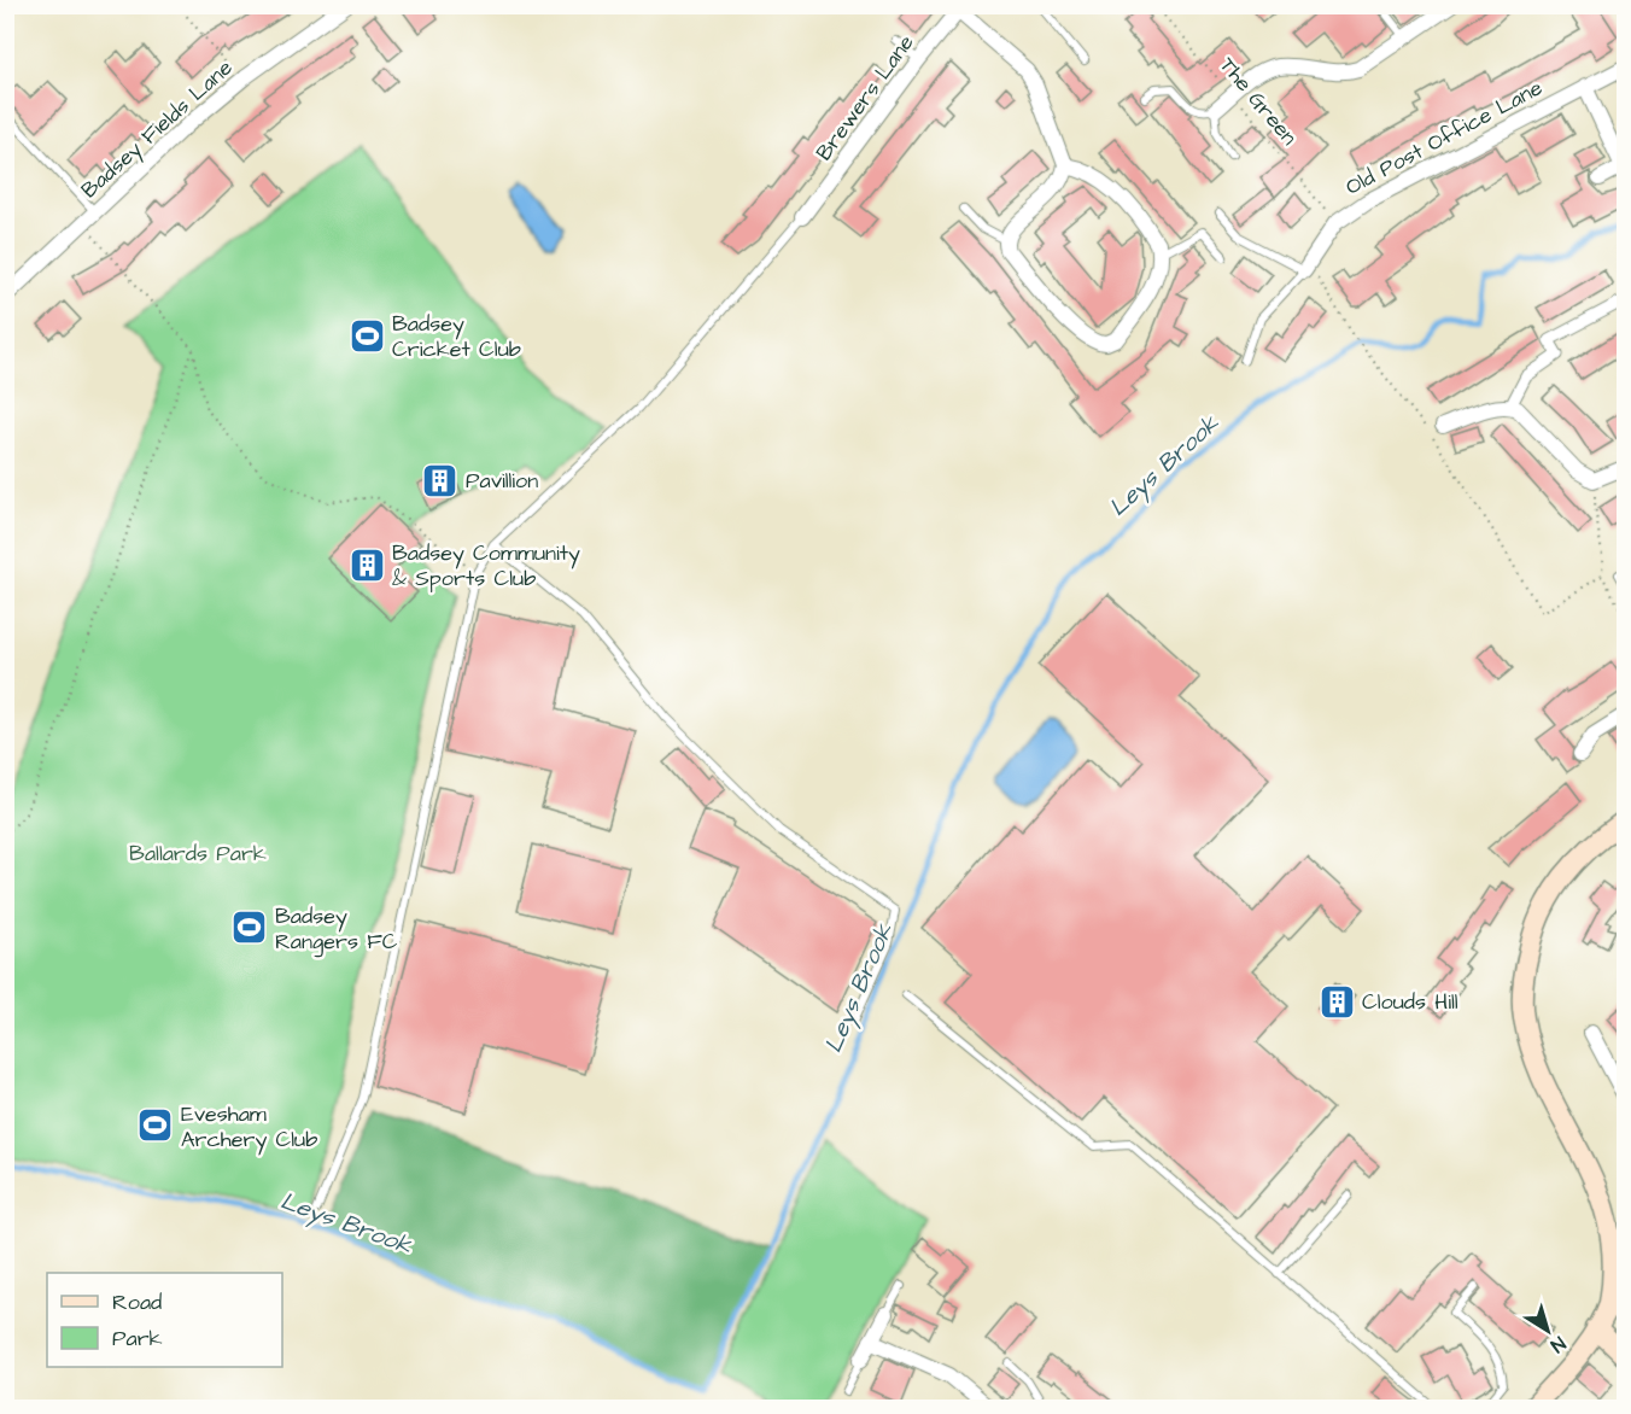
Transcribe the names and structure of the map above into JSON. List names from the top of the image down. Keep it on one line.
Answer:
{"streets":{"street":["Brewers Lane","Badsey Fields Lane","Old Post Office Lane"],"path":["The Green"]},"crossings":[["The Green","Old Post Office Lane"]],"water":["Leys Brook"],"parks":["Ballards Park"],"places":{"sports":["Badsey Cricket Club","Badsey Rangers FC","Evesham Archery Club"],"building":["Pavillion","Badsey Community & Sports Club","Clouds Hill"]},"legend":["Road","Park"],"north":"bottom right"}
